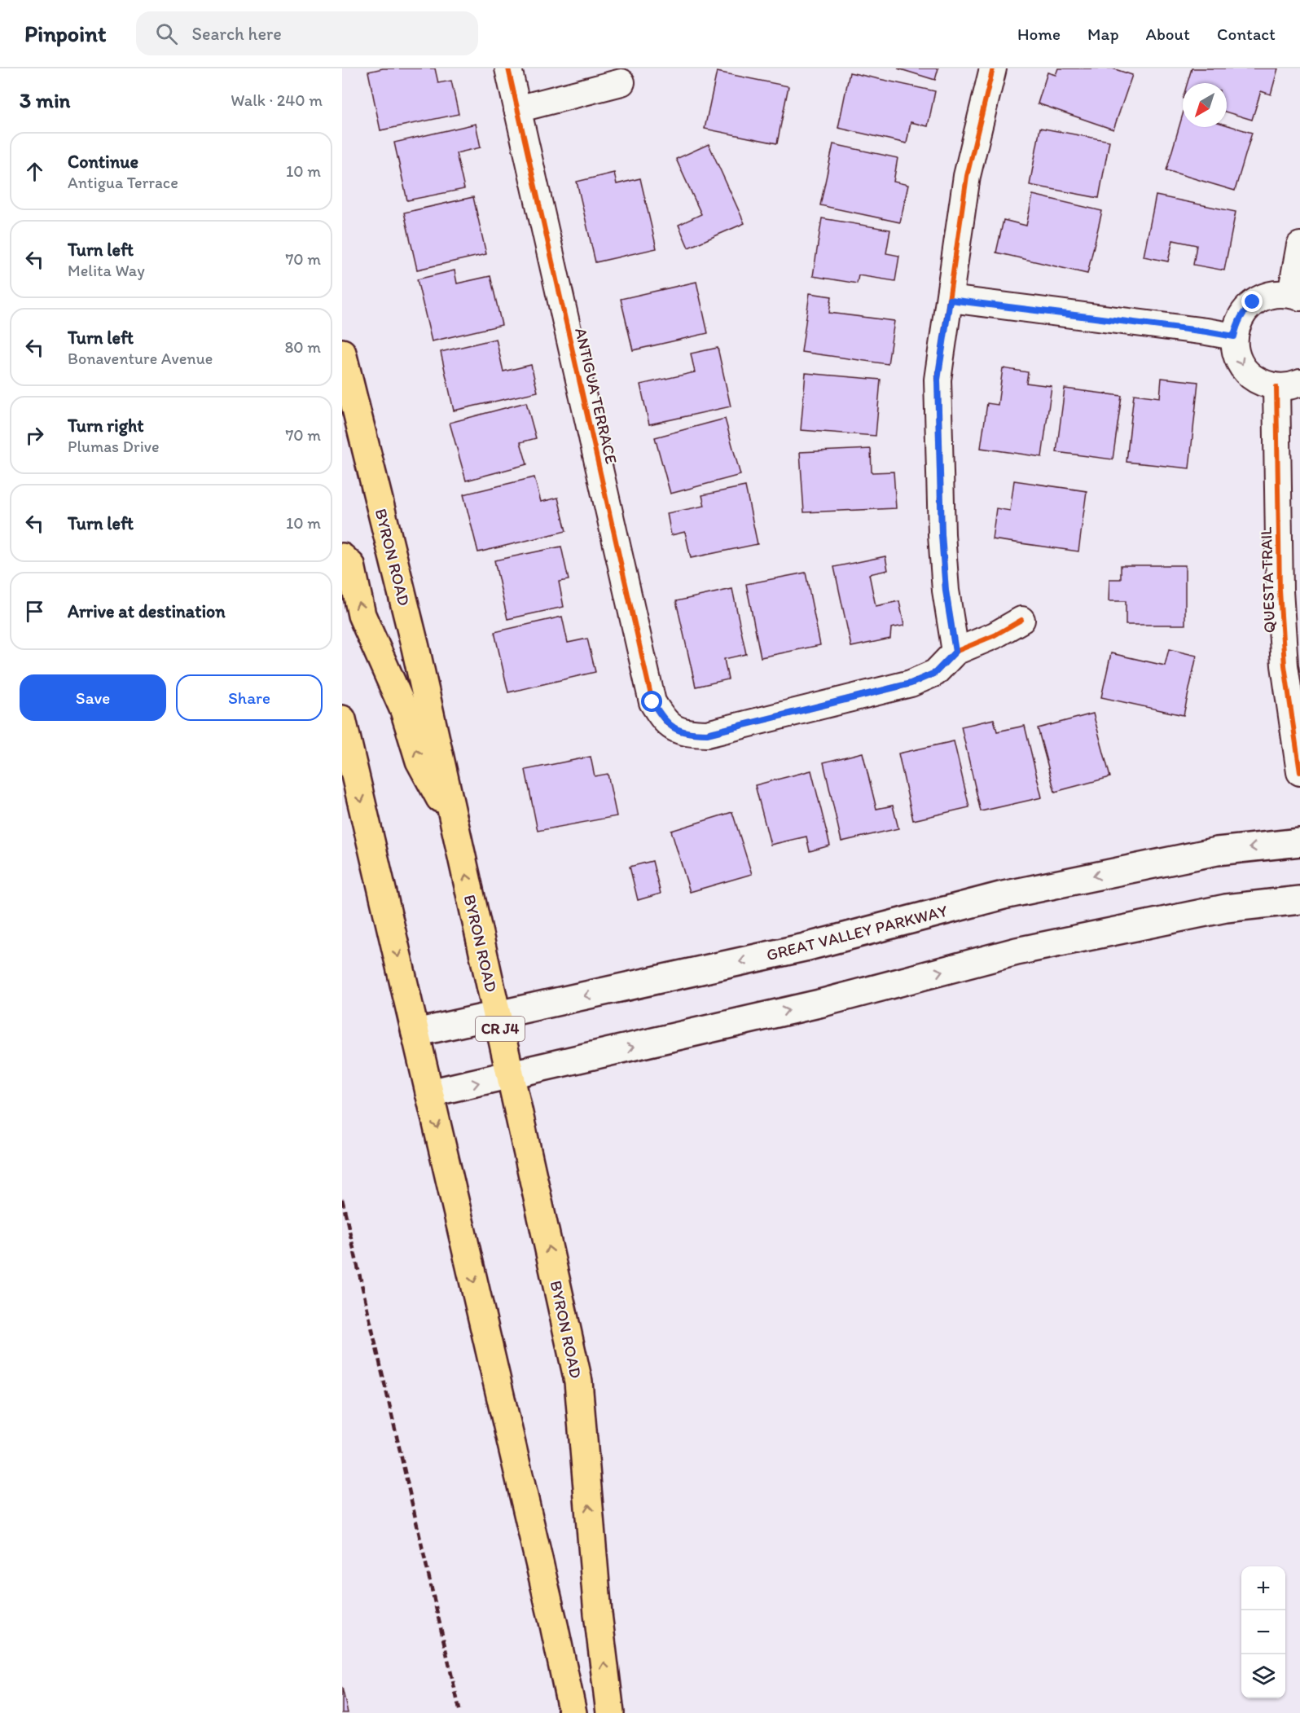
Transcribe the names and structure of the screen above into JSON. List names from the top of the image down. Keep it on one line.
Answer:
{"streets":{"main road":["BYRON ROAD","GREAT VALLEY PARKWAY","CR J4"],"street":["ANTIGUA TERRACE","QUESTA TRAIL"]},"crossings":[["BYRON ROAD","GREAT VALLEY PARKWAY"]],"north":"bottom left","page":{"header":"Pinpoint","search":"Search here","nav":["Home","Map","About","Contact"],"heading":["3 min","Walk · 240 m"],"list":[["Continue","Antigua Terrace","10 m"],["Turn left","Melita Way","70 m"],["Turn left","Bonaventure Avenue","80 m"],["Turn right","Plumas Drive","70 m"],["Turn left","10 m"],"Arrive at destination"],"buttons":["Save","Share"],"map_buttons":["+","−"]}}
